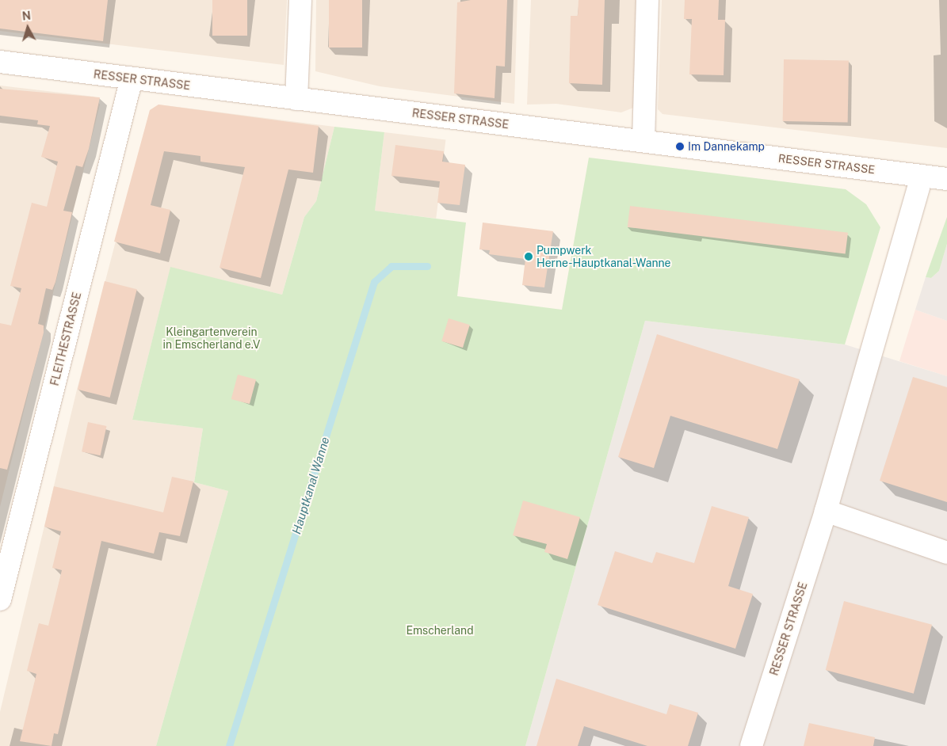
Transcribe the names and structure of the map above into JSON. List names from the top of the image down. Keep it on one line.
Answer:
{"streets":{"street":["RESSER STRASSE","FLEITHESTRASSE"]},"crossings":[["RESSER STRASSE","FLEITHESTRASSE"]],"water":["Hauptkanal Wanne"],"parks":["Kleingartenverein in Emscherland e.V","Emscherland"],"places":["Im Dannekamp","Pumpwerk Herne-Hauptkanal-Wanne"],"north":"top"}
